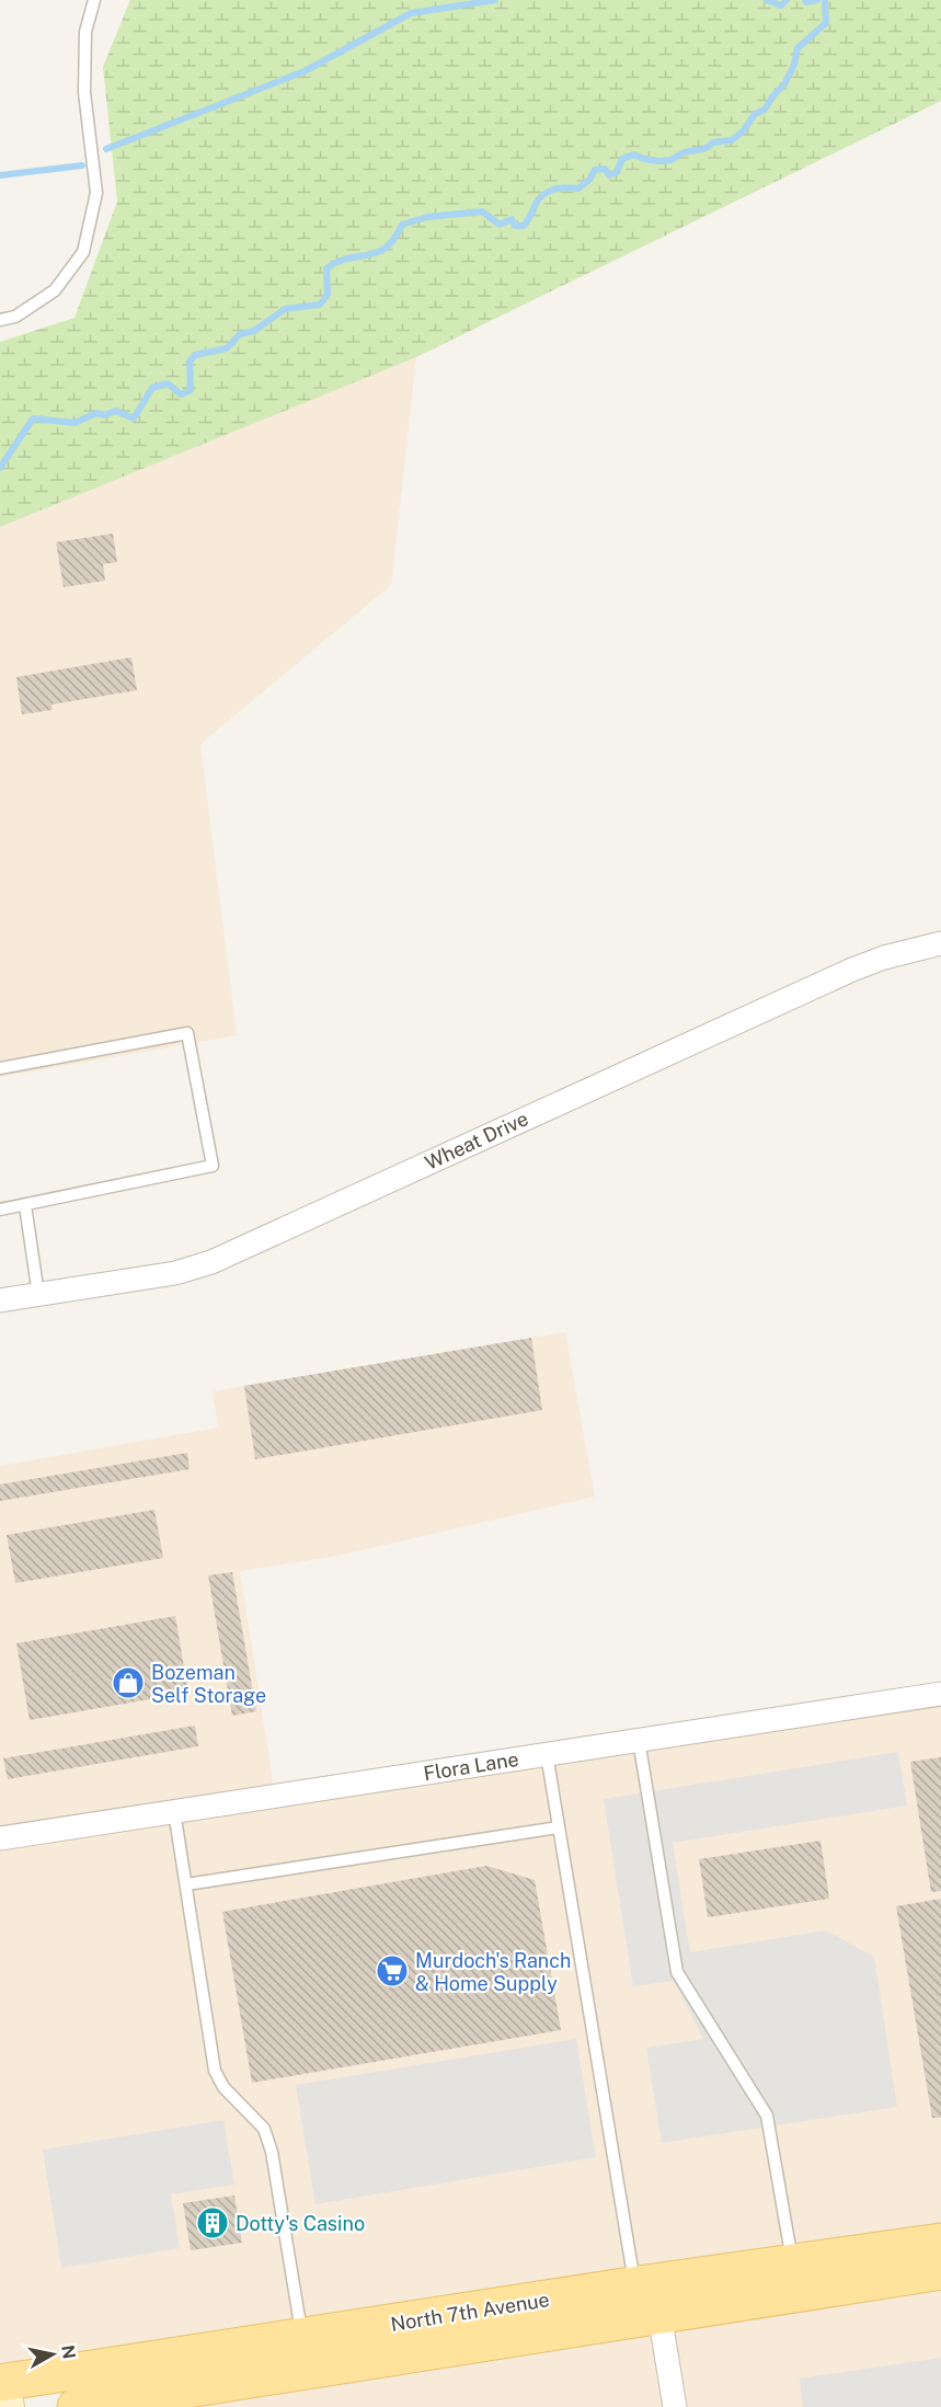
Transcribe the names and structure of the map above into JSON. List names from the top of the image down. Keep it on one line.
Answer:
{"streets":{"main road":["North 7th Avenue"],"street":["Wheat Drive","Flora Lane"]},"places":{"shop":["Bozeman Self Storage"],"supermarket":["Murdoch's Ranch & Home Supply"],"building":["Dotty's Casino"]},"north":"right"}
